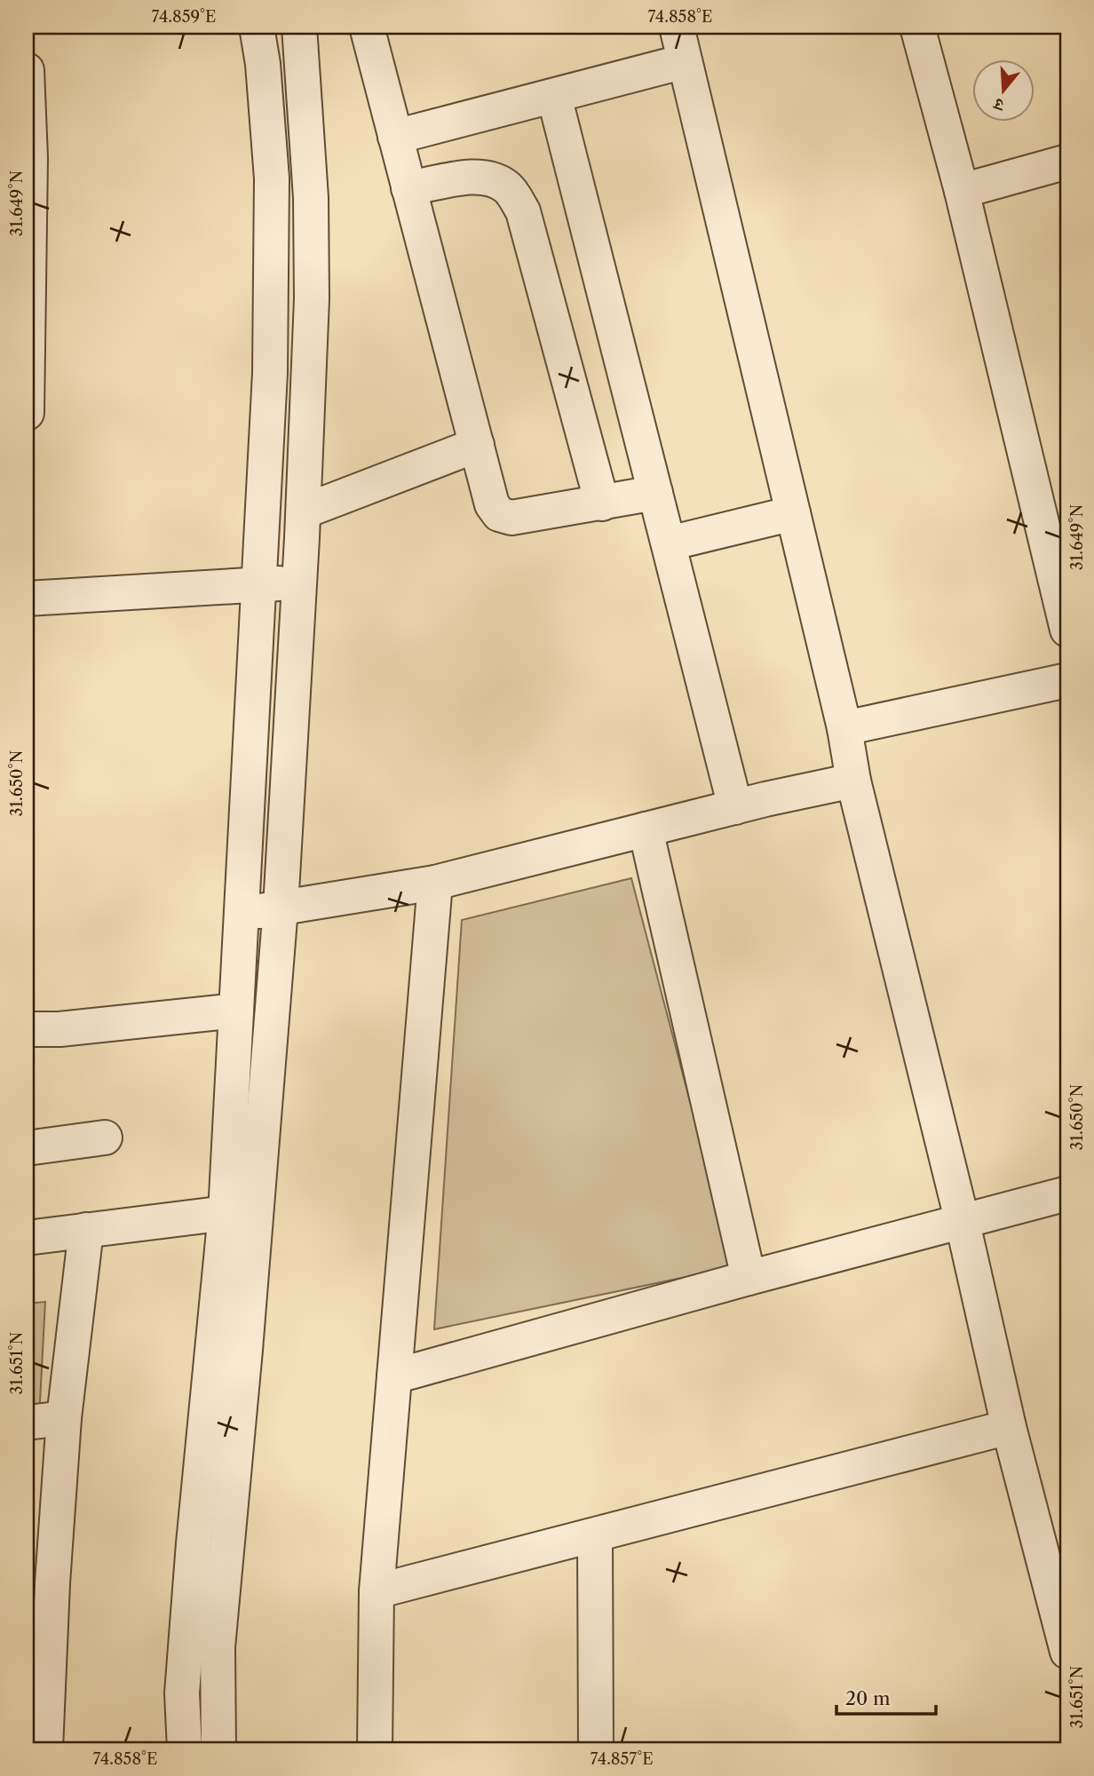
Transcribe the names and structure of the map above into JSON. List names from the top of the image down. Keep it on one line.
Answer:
{"scale_bar":"20 m","north":"bottom","coordinates":["74.859°E","74.858°E","31.649°N","31.650°N","31.651°N","74.857°E"]}
